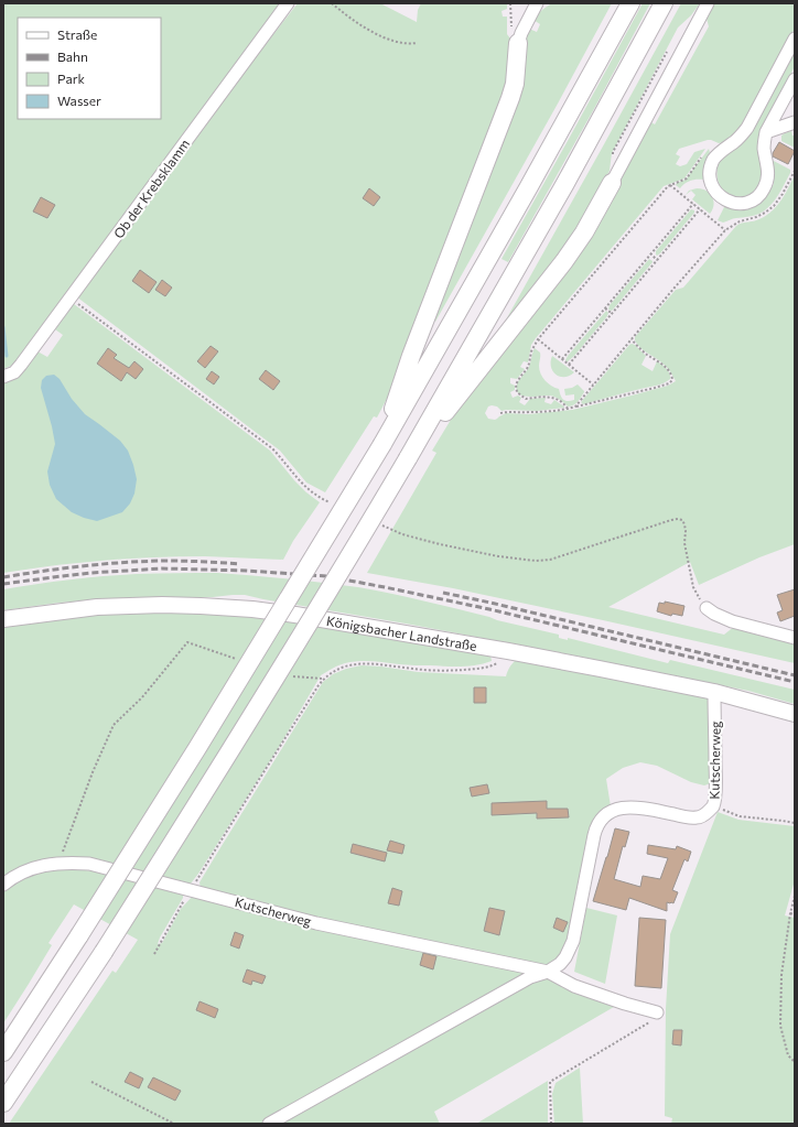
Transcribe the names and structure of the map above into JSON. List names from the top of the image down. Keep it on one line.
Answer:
{"streets":{"main road":["Königsbacher Landstraße"],"lane":["Ob der Krebsklamm","Kutscherweg"]},"crossings":[["Königsbacher Landstraße","Kutscherweg"]],"legend":["Straße","Bahn","Park","Wasser"]}
